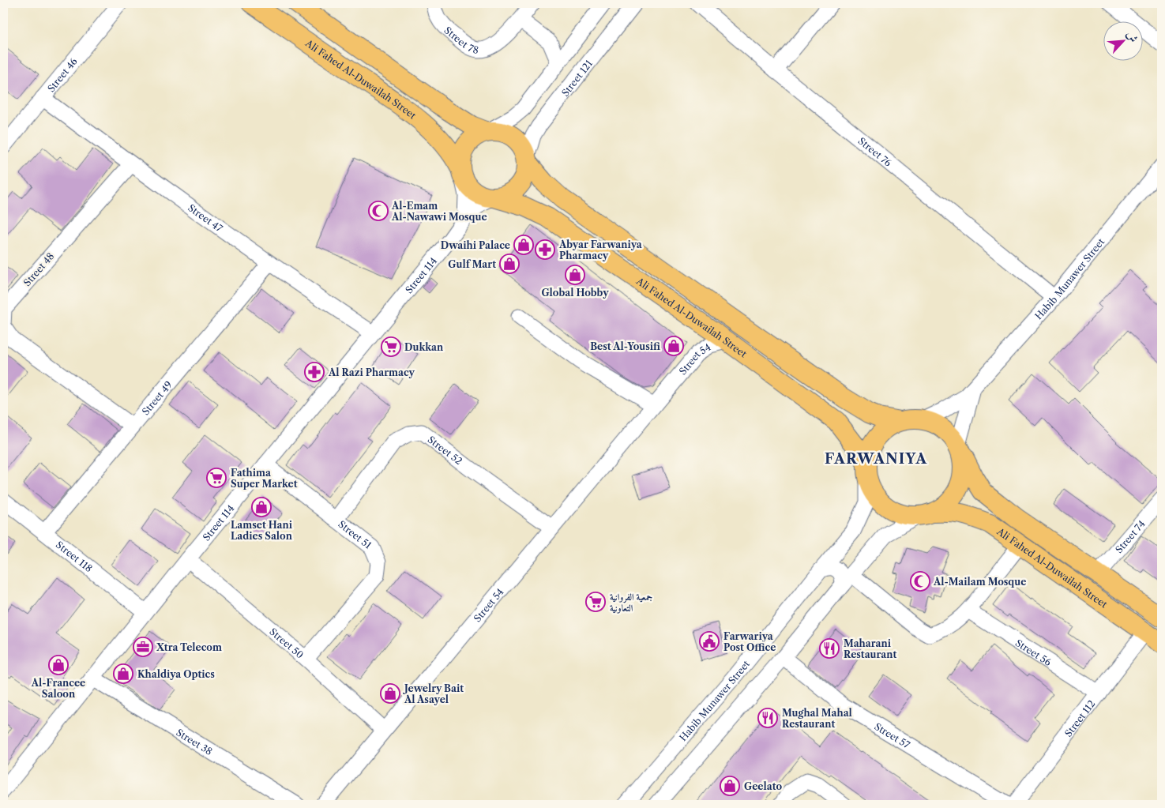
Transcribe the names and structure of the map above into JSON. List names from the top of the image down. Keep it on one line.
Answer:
{"streets":{"main road":["Ali Fahed Al-Duwailah Street"],"street":["Street 78","Street 46","Street 121","Street 76","Street 47","Street 48","Street 114","Habib Munawer Street","Street 54","Street 49","Street 52","Street 51","Street 74","Street 118","Street 50","Street 56","Street 112","Street 57","Street 38"]},"crossings":[["Street 46","Street 47"],["Street 121","Ali Fahed Al-Duwailah Street"],["Street 121","Street 114"],["Ali Fahed Al-Duwailah Street","Street 114"],["Ali Fahed Al-Duwailah Street","Habib Munawer Street"],["Ali Fahed Al-Duwailah Street","Street 54"],["Ali Fahed Al-Duwailah Street","Street 74"],["Ali Fahed Al-Duwailah Street","Street 112"],["Street 76","Habib Munawer Street"],["Street 47","Street 48"],["Street 47","Street 114"],["Street 47","Street 49"],["Street 48","Street 49"],["Street 114","Street 51"],["Street 114","Street 118"],["Street 114","Street 50"],["Street 114","Street 38"],["Street 54","Street 52"],["Street 54","Street 50"],["Street 49","Street 118"],["Street 52","Street 51"],["Street 51","Street 50"],["Street 56","Street 112"]],"districts":["FARWANIYA"],"places":{"mosque":["Al-Emam Al-Nawawi Mosque","Al-Mailam Mosque"],"shop":["Dwaihi Palace","Gulf Mart","Global Hobby","Best Al-Yousifi","Lamset Hani Ladies Salon","Al-Francee Saloon","Khaldiya Optics","Jewelry Bait Al Asayel","Geelato"],"pharmacy":["Abyar Farwaniya Pharmacy","Al Razi Pharmacy"],"supermarket":["Dukkan","Fathima Super Market","جمعية الفروانية التعاونية"],"public building":["Farwariya Post Office"],"office":["Xtra Telecom"],"restaurant":["Maharani Restaurant","Mughal Mahal Restaurant"]},"north":"top right"}
